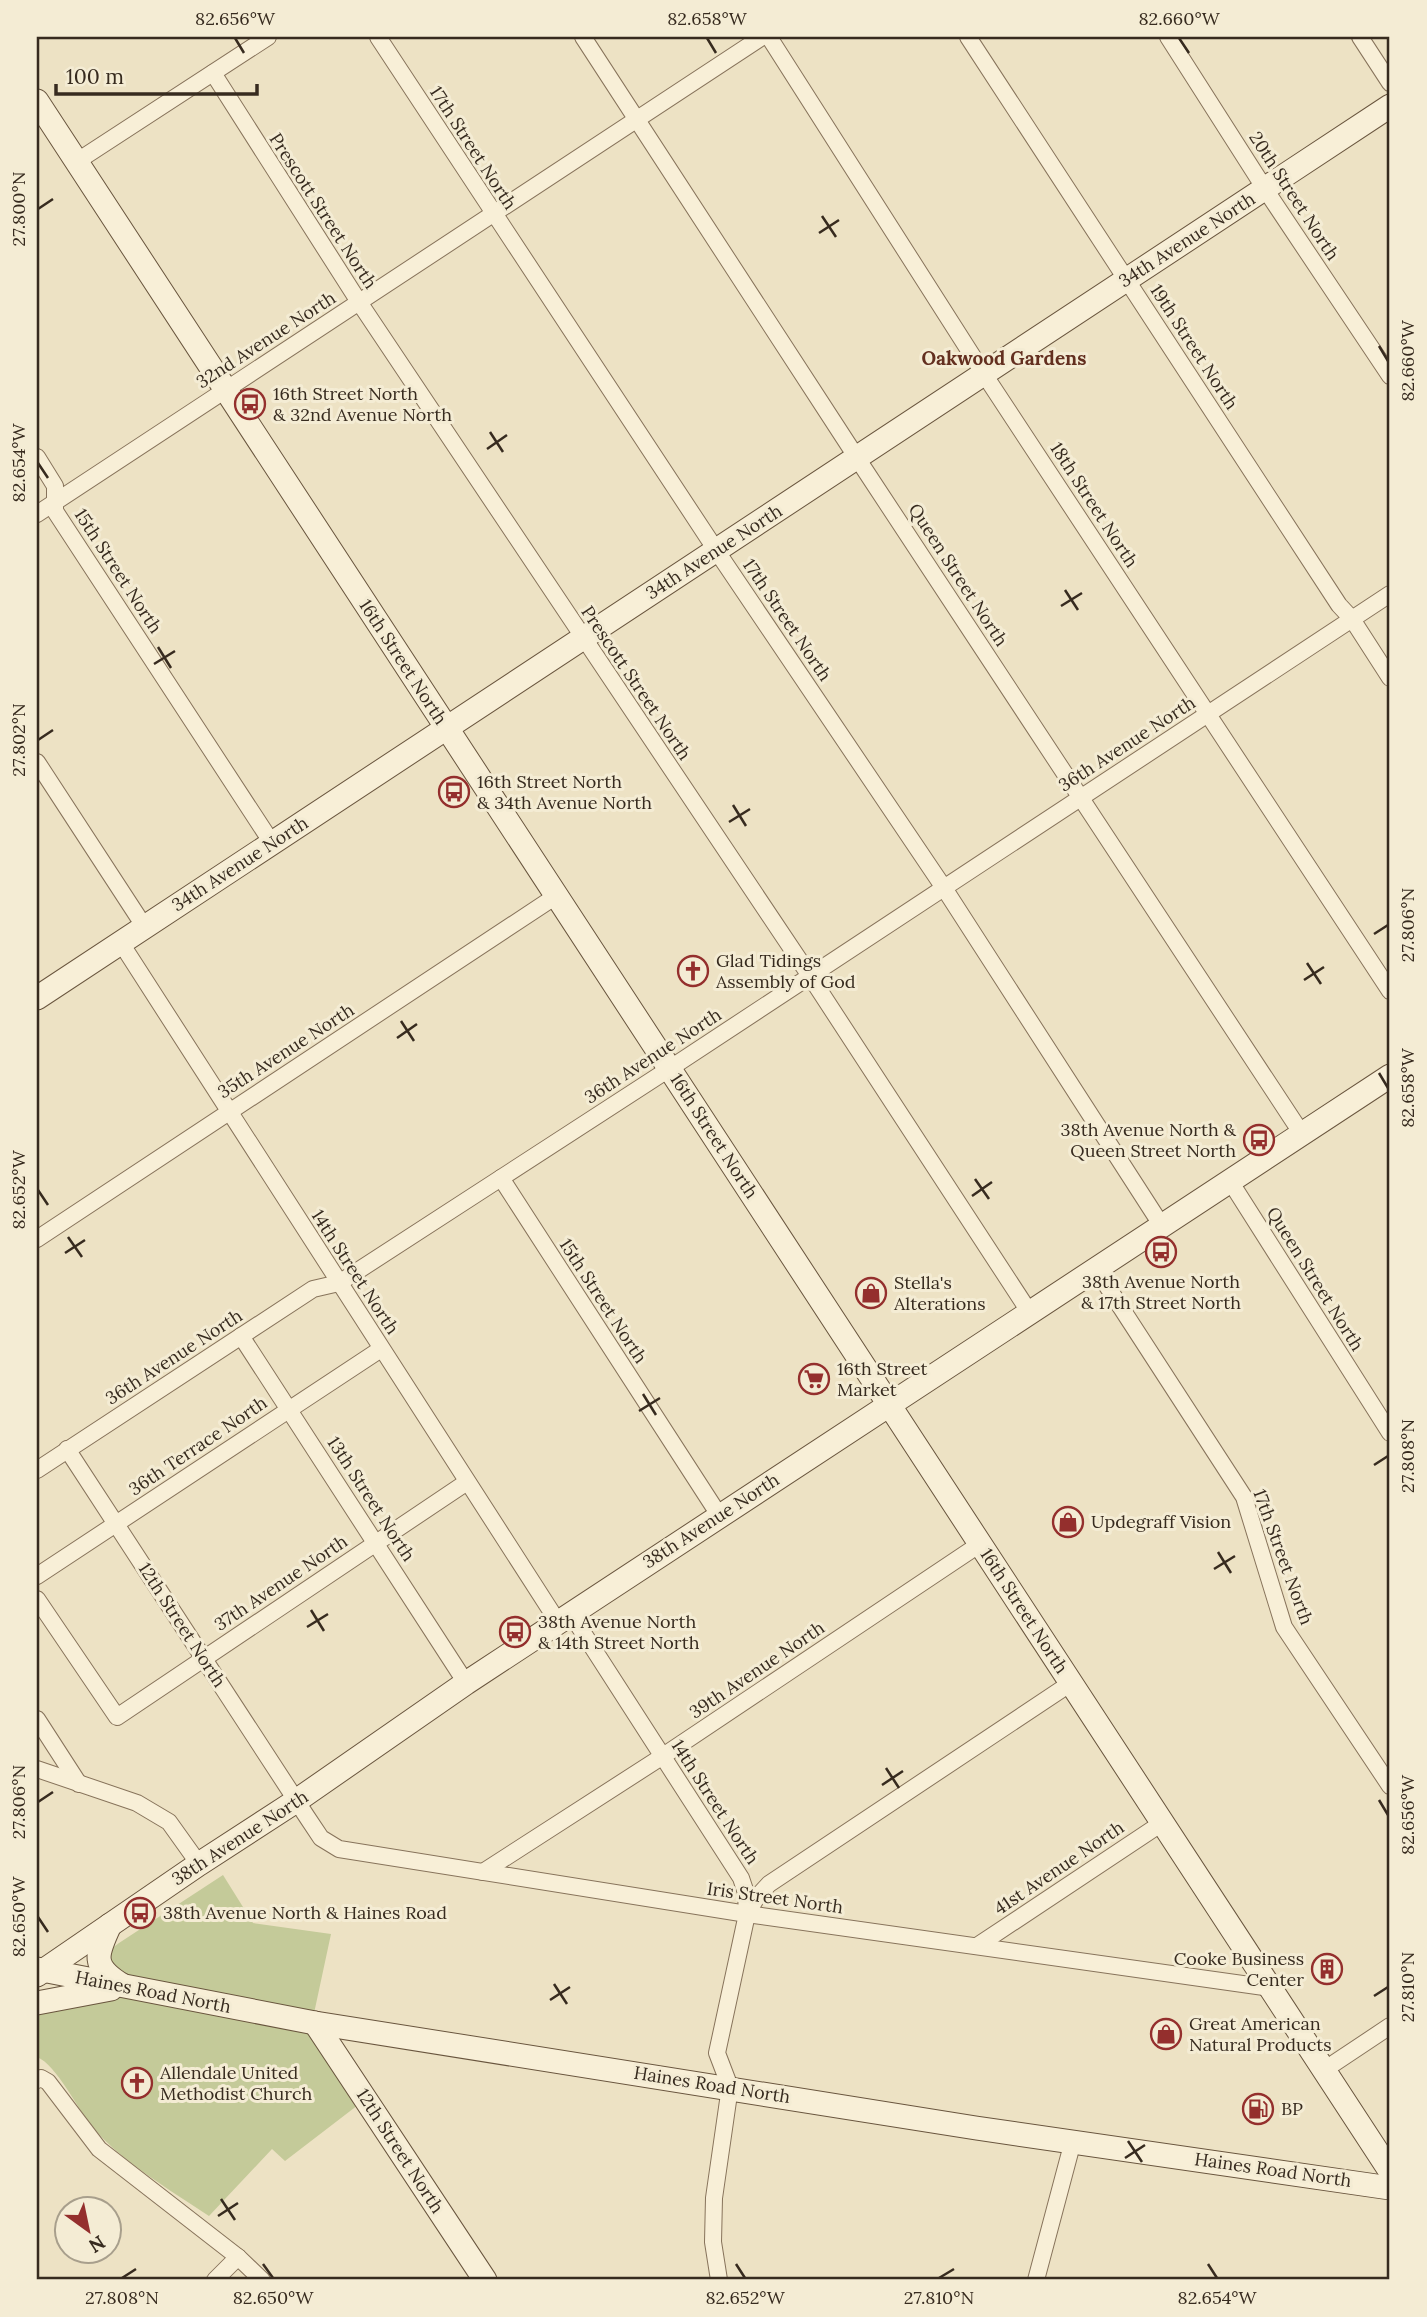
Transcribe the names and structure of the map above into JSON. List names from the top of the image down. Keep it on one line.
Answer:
{"streets":{"street":["17th Street North","20th Street North","Prescott Street North","34th Avenue North","32nd Avenue North","19th Street North","18th Street North","15th Street North","Queen Street North","16th Street North","36th Avenue North","35th Avenue North","14th Street North","36th Terrace North","13th Street North","38th Avenue North","37th Avenue North","12th Street North","39th Avenue North","41st Avenue North","Iris Street North","Haines Road North"]},"crossings":[["17th Street North","34th Avenue North"],["17th Street North","32nd Avenue North"],["17th Street North","36th Avenue North"],["17th Street North","38th Avenue North"],["20th Street North","34th Avenue North"],["Prescott Street North","34th Avenue North"],["Prescott Street North","32nd Avenue North"],["Prescott Street North","36th Avenue North"],["Prescott Street North","38th Avenue North"],["34th Avenue North","19th Street North"],["34th Avenue North","18th Street North"],["34th Avenue North","15th Street North"],["34th Avenue North","Queen Street North"],["34th Avenue North","16th Street North"],["34th Avenue North","14th Street North"],["32nd Avenue North","15th Street North"],["32nd Avenue North","Queen Street North"],["32nd Avenue North","16th Street North"],["19th Street North","36th Avenue North"],["18th Street North","36th Avenue North"],["15th Street North","36th Avenue North"],["15th Street North","38th Avenue North"],["Queen Street North","36th Avenue North"],["Queen Street North","38th Avenue North"],["16th Street North","36th Avenue North"],["16th Street North","35th Avenue North"],["16th Street North","38th Avenue North"],["16th Street North","39th Avenue North"],["16th Street North","41st Avenue North"],["16th Street North","Iris Street North"],["36th Avenue North","14th Street North"],["36th Avenue North","13th Street North"],["36th Avenue North","12th Street North"],["35th Avenue North","14th Street North"],["14th Street North","36th Terrace North"],["14th Street North","38th Avenue North"],["14th Street North","37th Avenue North"],["14th Street North","39th Avenue North"],["14th Street North","Iris Street North"],["14th Street North","Haines Road North"],["36th Terrace North","13th Street North"],["36th Terrace North","12th Street North"],["13th Street North","38th Avenue North"],["13th Street North","37th Avenue North"],["38th Avenue North","12th Street North"],["38th Avenue North","Iris Street North"],["38th Avenue North","Haines Road North"],["37th Avenue North","12th Street North"],["12th Street North","Iris Street North"],["12th Street North","Haines Road North"],["39th Avenue North","Iris Street North"],["41st Avenue North","Iris Street North"]],"districts":["Oakwood Gardens"],"places":{"bus stop":["16th Street North & 32nd Avenue North","16th Street North & 34th Avenue North","38th Avenue North & Queen Street North","38th Avenue North & 17th Street North","38th Avenue North & 14th Street North","38th Avenue North & Haines Road"],"church":["Glad Tidings Assembly of God","Allendale United Methodist Church"],"shop":["Stella's Alterations","Updegraff Vision","Great American Natural Products"],"supermarket":["16th Street Market"],"building":["Cooke Business Center"],"fuel station":["BP"]},"scale_bar":"100 m","north":"bottom right","coordinates":["82.656°W","82.658°W","82.660°W","27.800°N","82.654°W","27.802°N","27.806°N","82.652°W","27.808°N","82.650°W","27.810°N"]}
